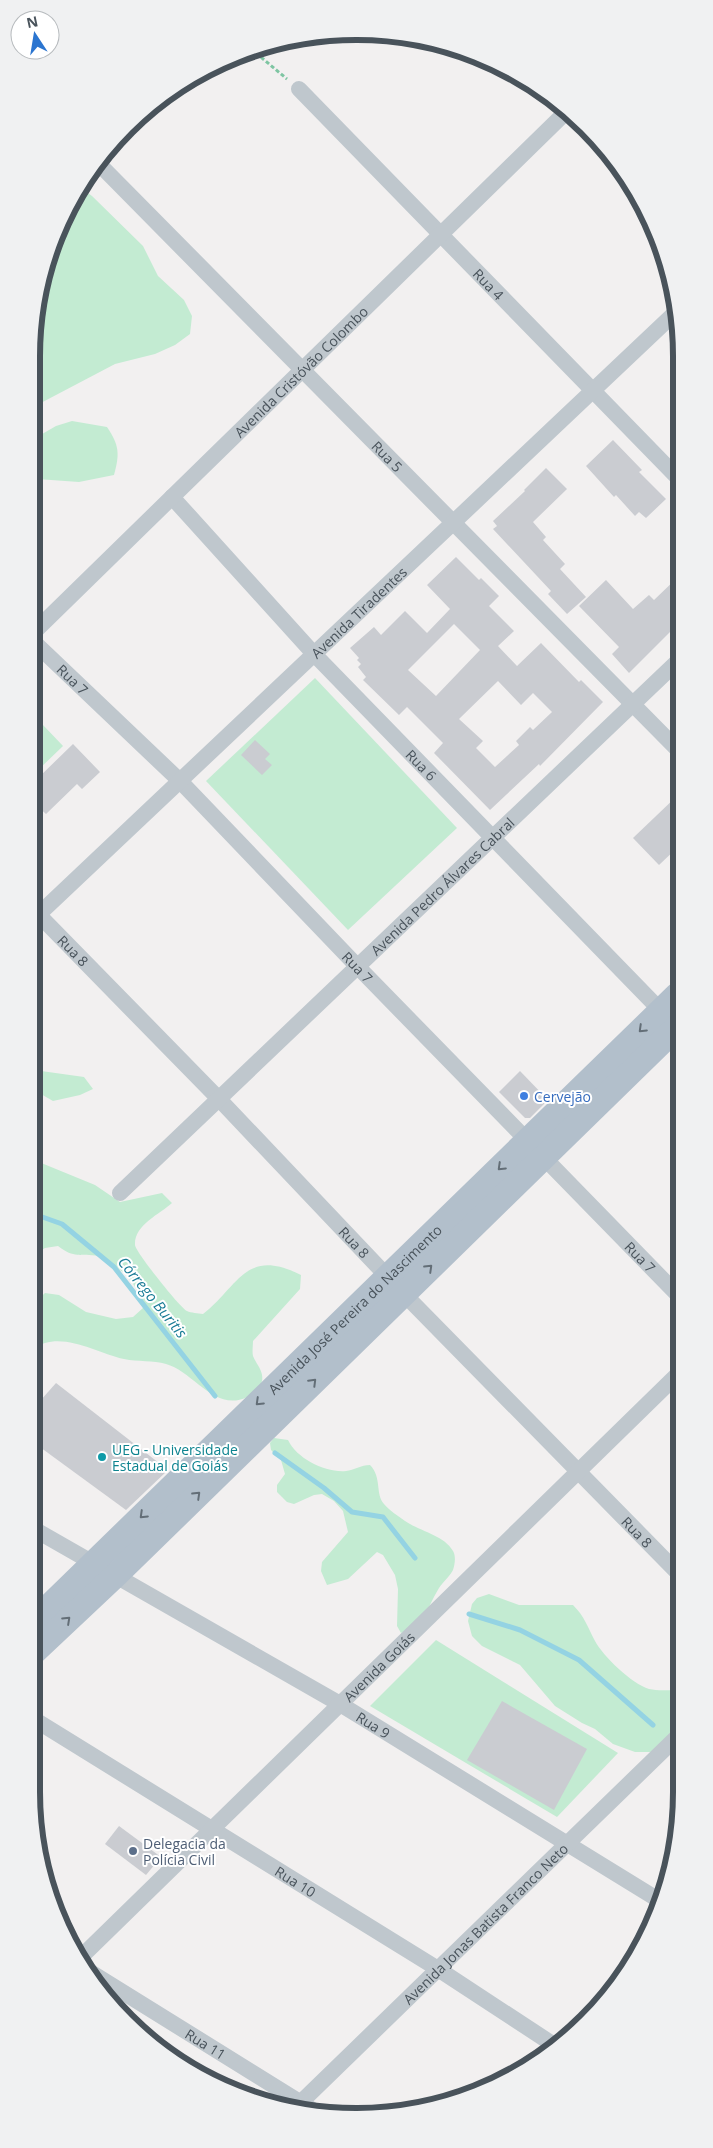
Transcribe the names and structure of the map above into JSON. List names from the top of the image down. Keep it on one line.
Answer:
{"streets":{"main road":["Avenida José Pereira do Nascimento"],"street":["Rua 4","Avenida Cristóvão Colombo","Rua 5","Avenida Tiradentes","Rua 7","Rua 6","Avenida Pedro Álvares Cabral","Rua 8","Avenida Goiás","Rua 9","Rua 10","Avenida Jonas Batista Franco Neto","Rua 11"]},"crossings":[["Rua 4","Avenida Cristóvão Colombo"],["Rua 4","Avenida Tiradentes"],["Avenida Cristóvão Colombo","Rua 5"],["Avenida Cristóvão Colombo","Rua 6"],["Rua 5","Avenida Tiradentes"],["Rua 5","Avenida Pedro Álvares Cabral"],["Avenida Tiradentes","Rua 7"],["Avenida Tiradentes","Rua 6"],["Rua 7","Avenida Pedro Álvares Cabral"],["Rua 7","Avenida José Pereira do Nascimento"],["Rua 6","Avenida Pedro Álvares Cabral"],["Avenida Pedro Álvares Cabral","Rua 8"],["Rua 8","Avenida José Pereira do Nascimento"],["Rua 8","Avenida Goiás"],["Avenida José Pereira do Nascimento","Rua 9"],["Avenida Goiás","Rua 9"],["Avenida Goiás","Rua 10"],["Rua 9","Avenida Jonas Batista Franco Neto"],["Rua 10","Avenida Jonas Batista Franco Neto"]],"water":["Córrego Buritis"],"places":["Cervejão","UEG - Universidade Estadual de Goiás","Delegacia da Polícia Civil"],"north":"top"}
